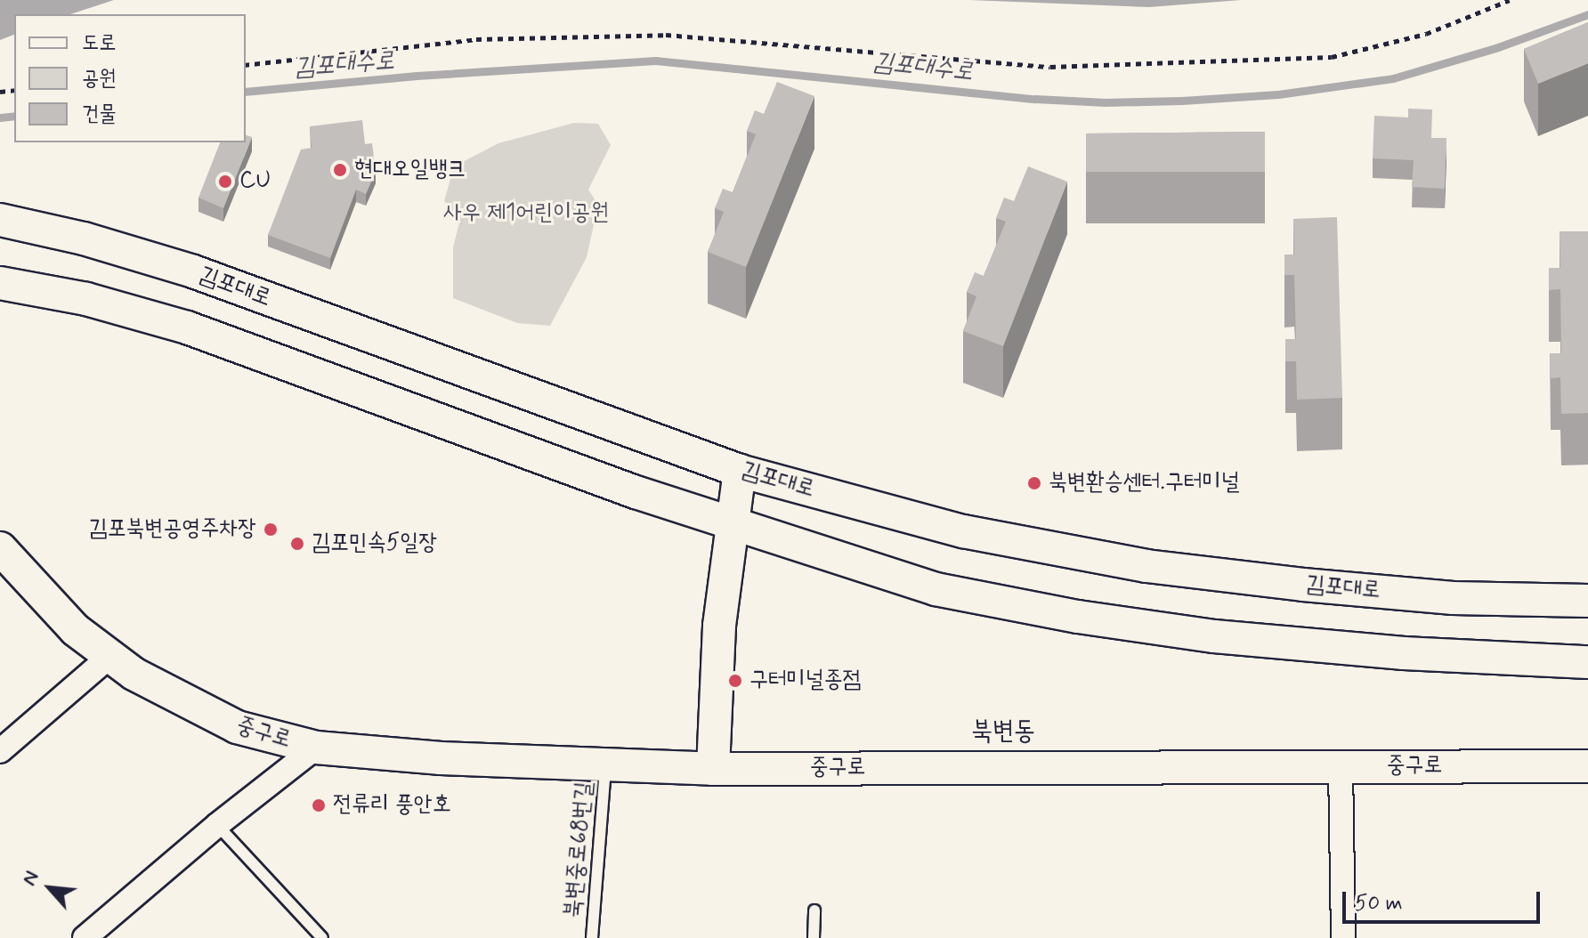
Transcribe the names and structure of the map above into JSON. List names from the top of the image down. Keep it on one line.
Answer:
{"streets":{"main road":["김포대로","중구로"],"lane":["북변중로68번길"]},"crossings":[["중구로","북변중로68번길"]],"districts":["북변동"],"water":["김포대수로"],"parks":["사우 제1어린이공원"],"places":["현대오일뱅크","CU","북변환승센터.구터미널","김포북변공영주차장","김포민속5일장","구터미널종점","전류리 풍안호"],"legend":["도로","공원","건물"],"scale_bar":"50 m","north":"top left"}
